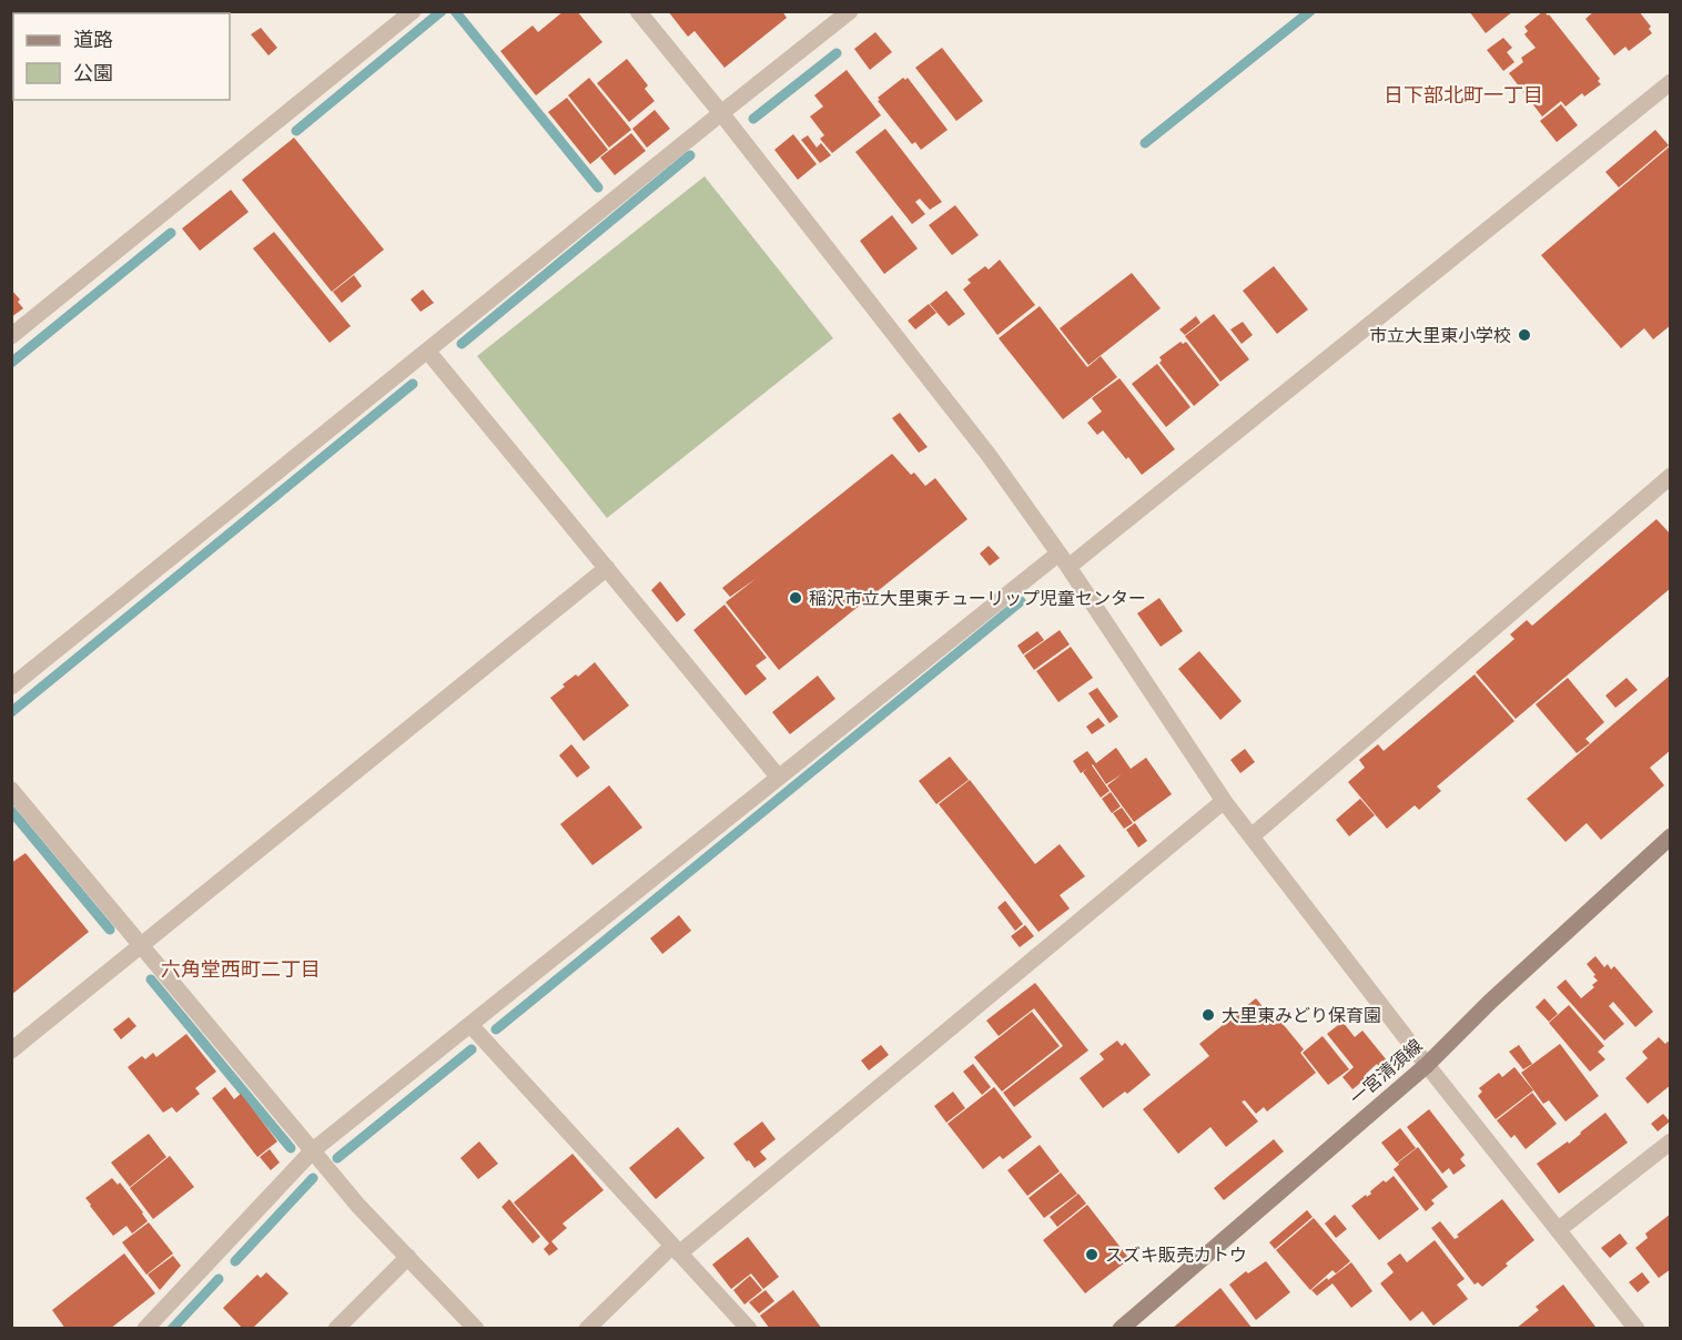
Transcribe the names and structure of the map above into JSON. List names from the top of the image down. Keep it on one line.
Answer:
{"streets":{"main road":["一宮清須線"]},"districts":["日下部北町一丁目","六角堂西町二丁目"],"places":["市立大里東小学校","稲沢市立大里東チューリップ児童センター","大里東みどり保育園","スズキ販売カトウ"],"legend":["道路","公園"]}
